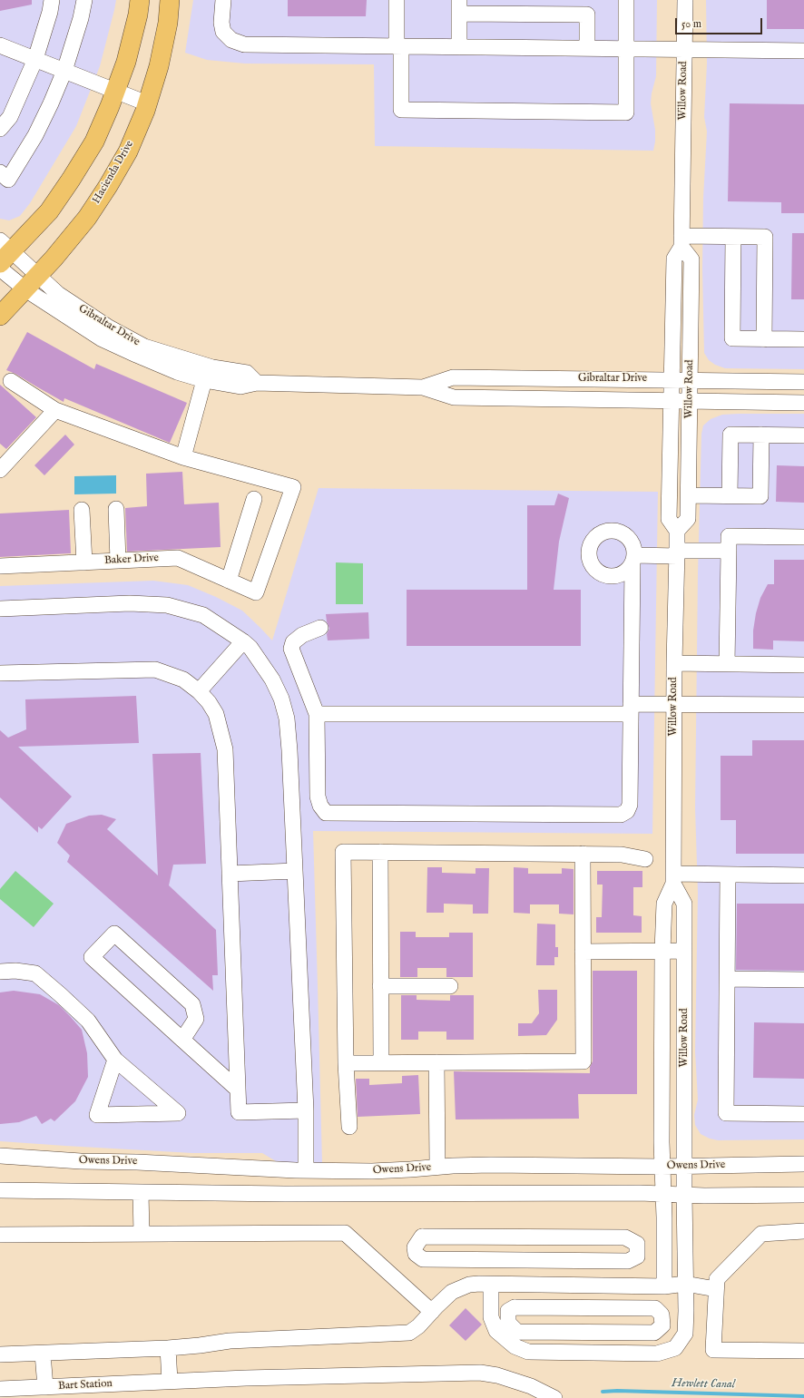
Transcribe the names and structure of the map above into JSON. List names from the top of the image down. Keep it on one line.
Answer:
{"streets":{"main road":["Hacienda Drive"],"street":["Willow Road","Gibraltar Drive","Baker Drive","Owens Drive","Bart Station"]},"crossings":[["Willow Road","Gibraltar Drive"],["Willow Road","Owens Drive"],["Hacienda Drive","Gibraltar Drive"]],"water":["Hewlett Canal"],"scale_bar":"50 m"}
